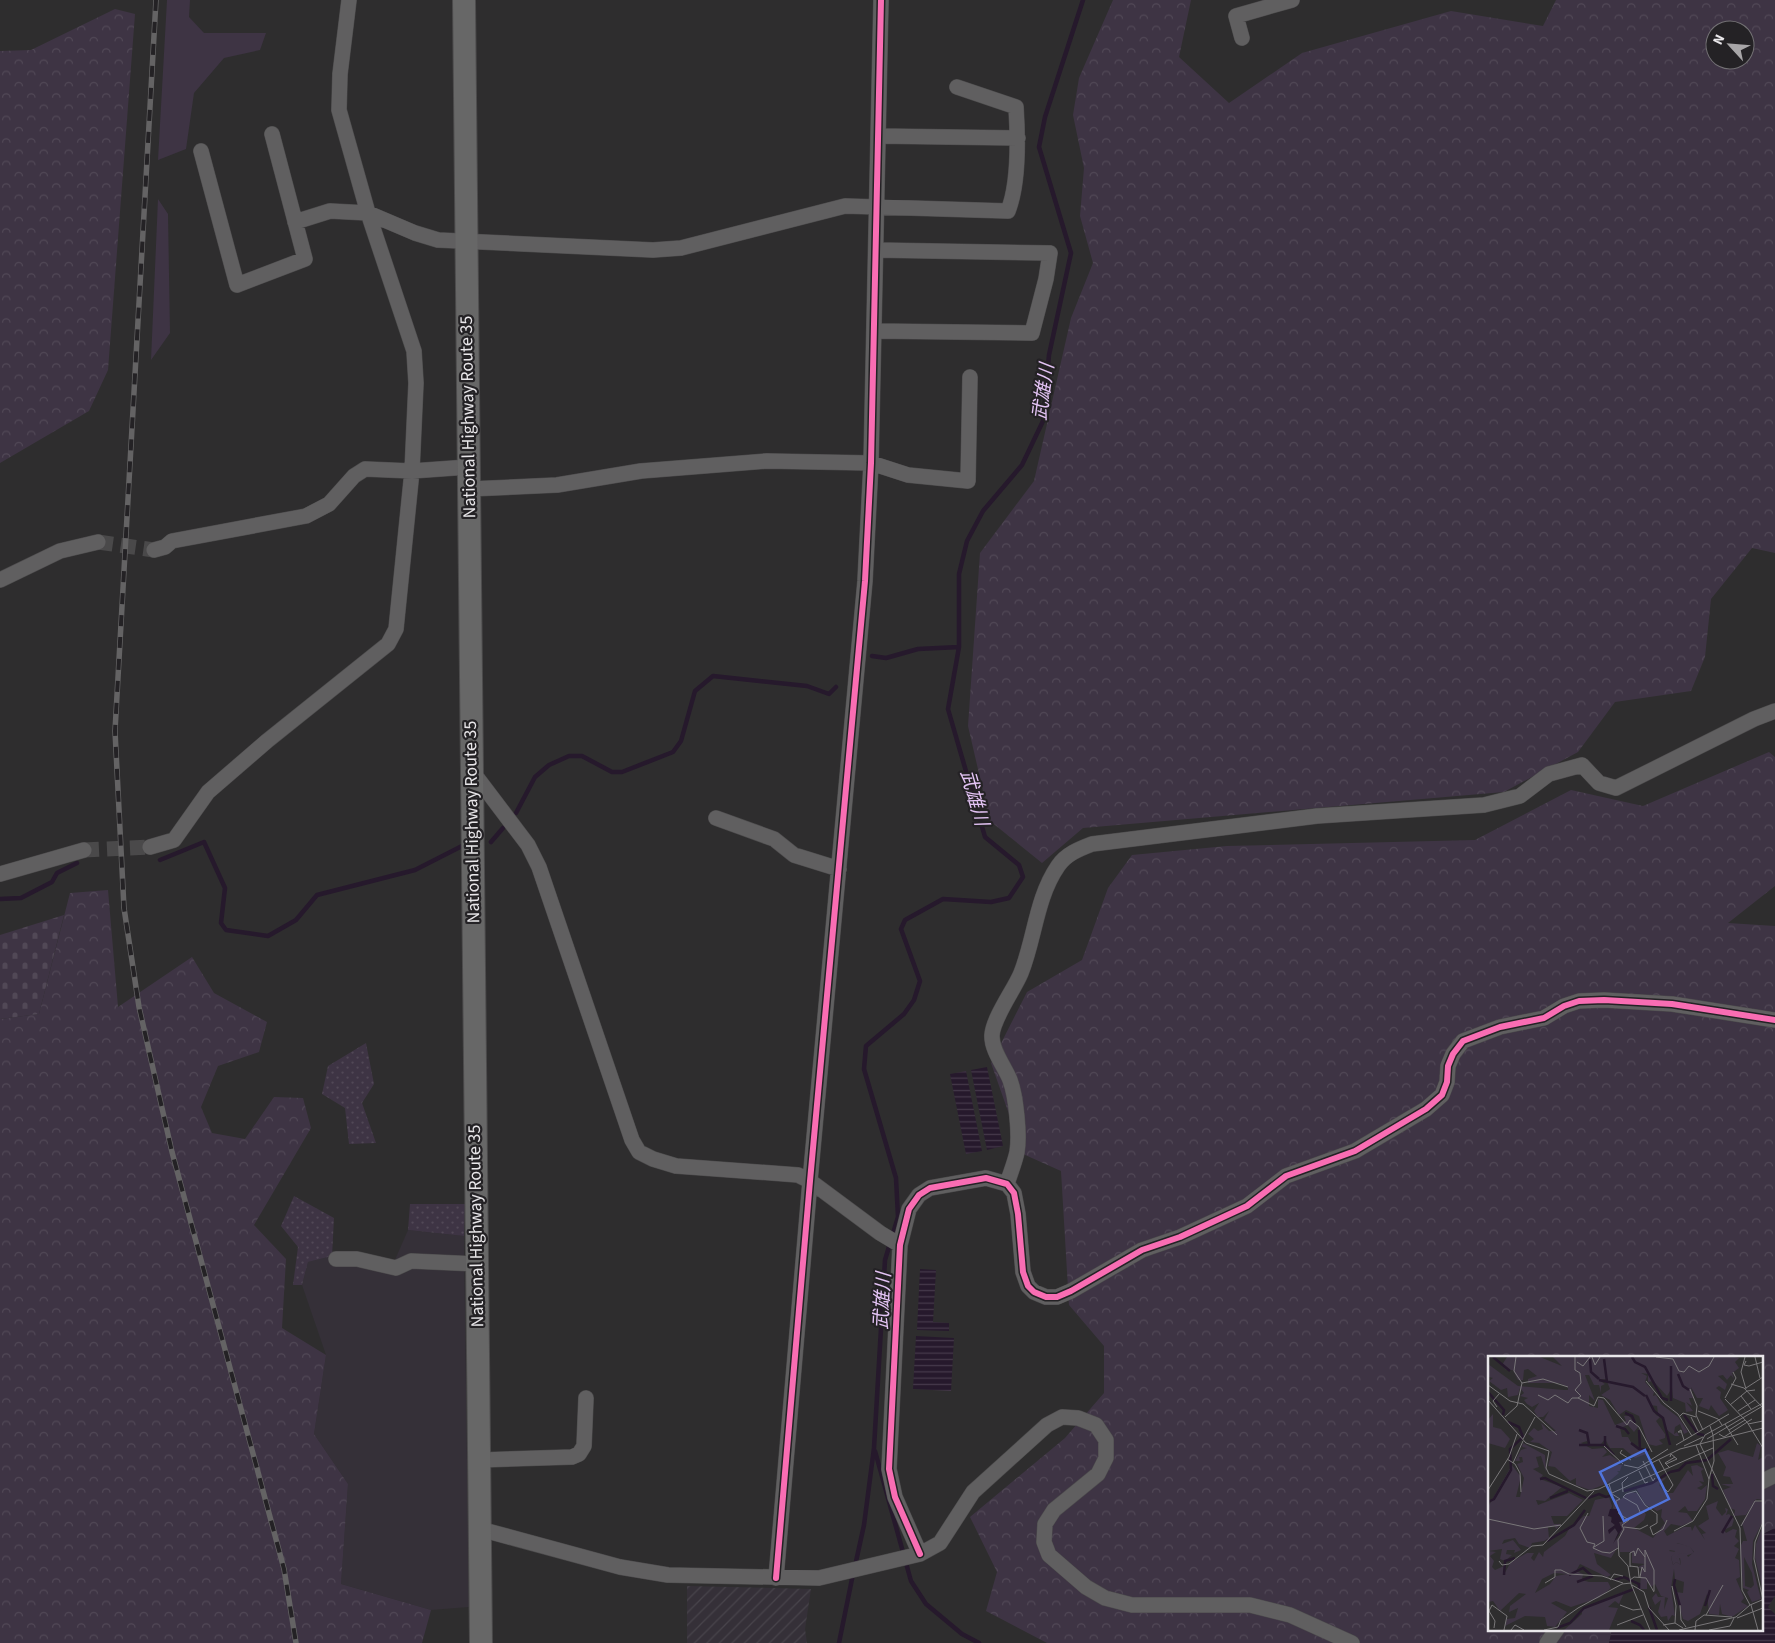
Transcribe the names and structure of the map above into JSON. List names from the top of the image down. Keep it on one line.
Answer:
{"streets":{"highway":["National Highway Route 35"]},"water":["武雄川"],"north":"top left"}
